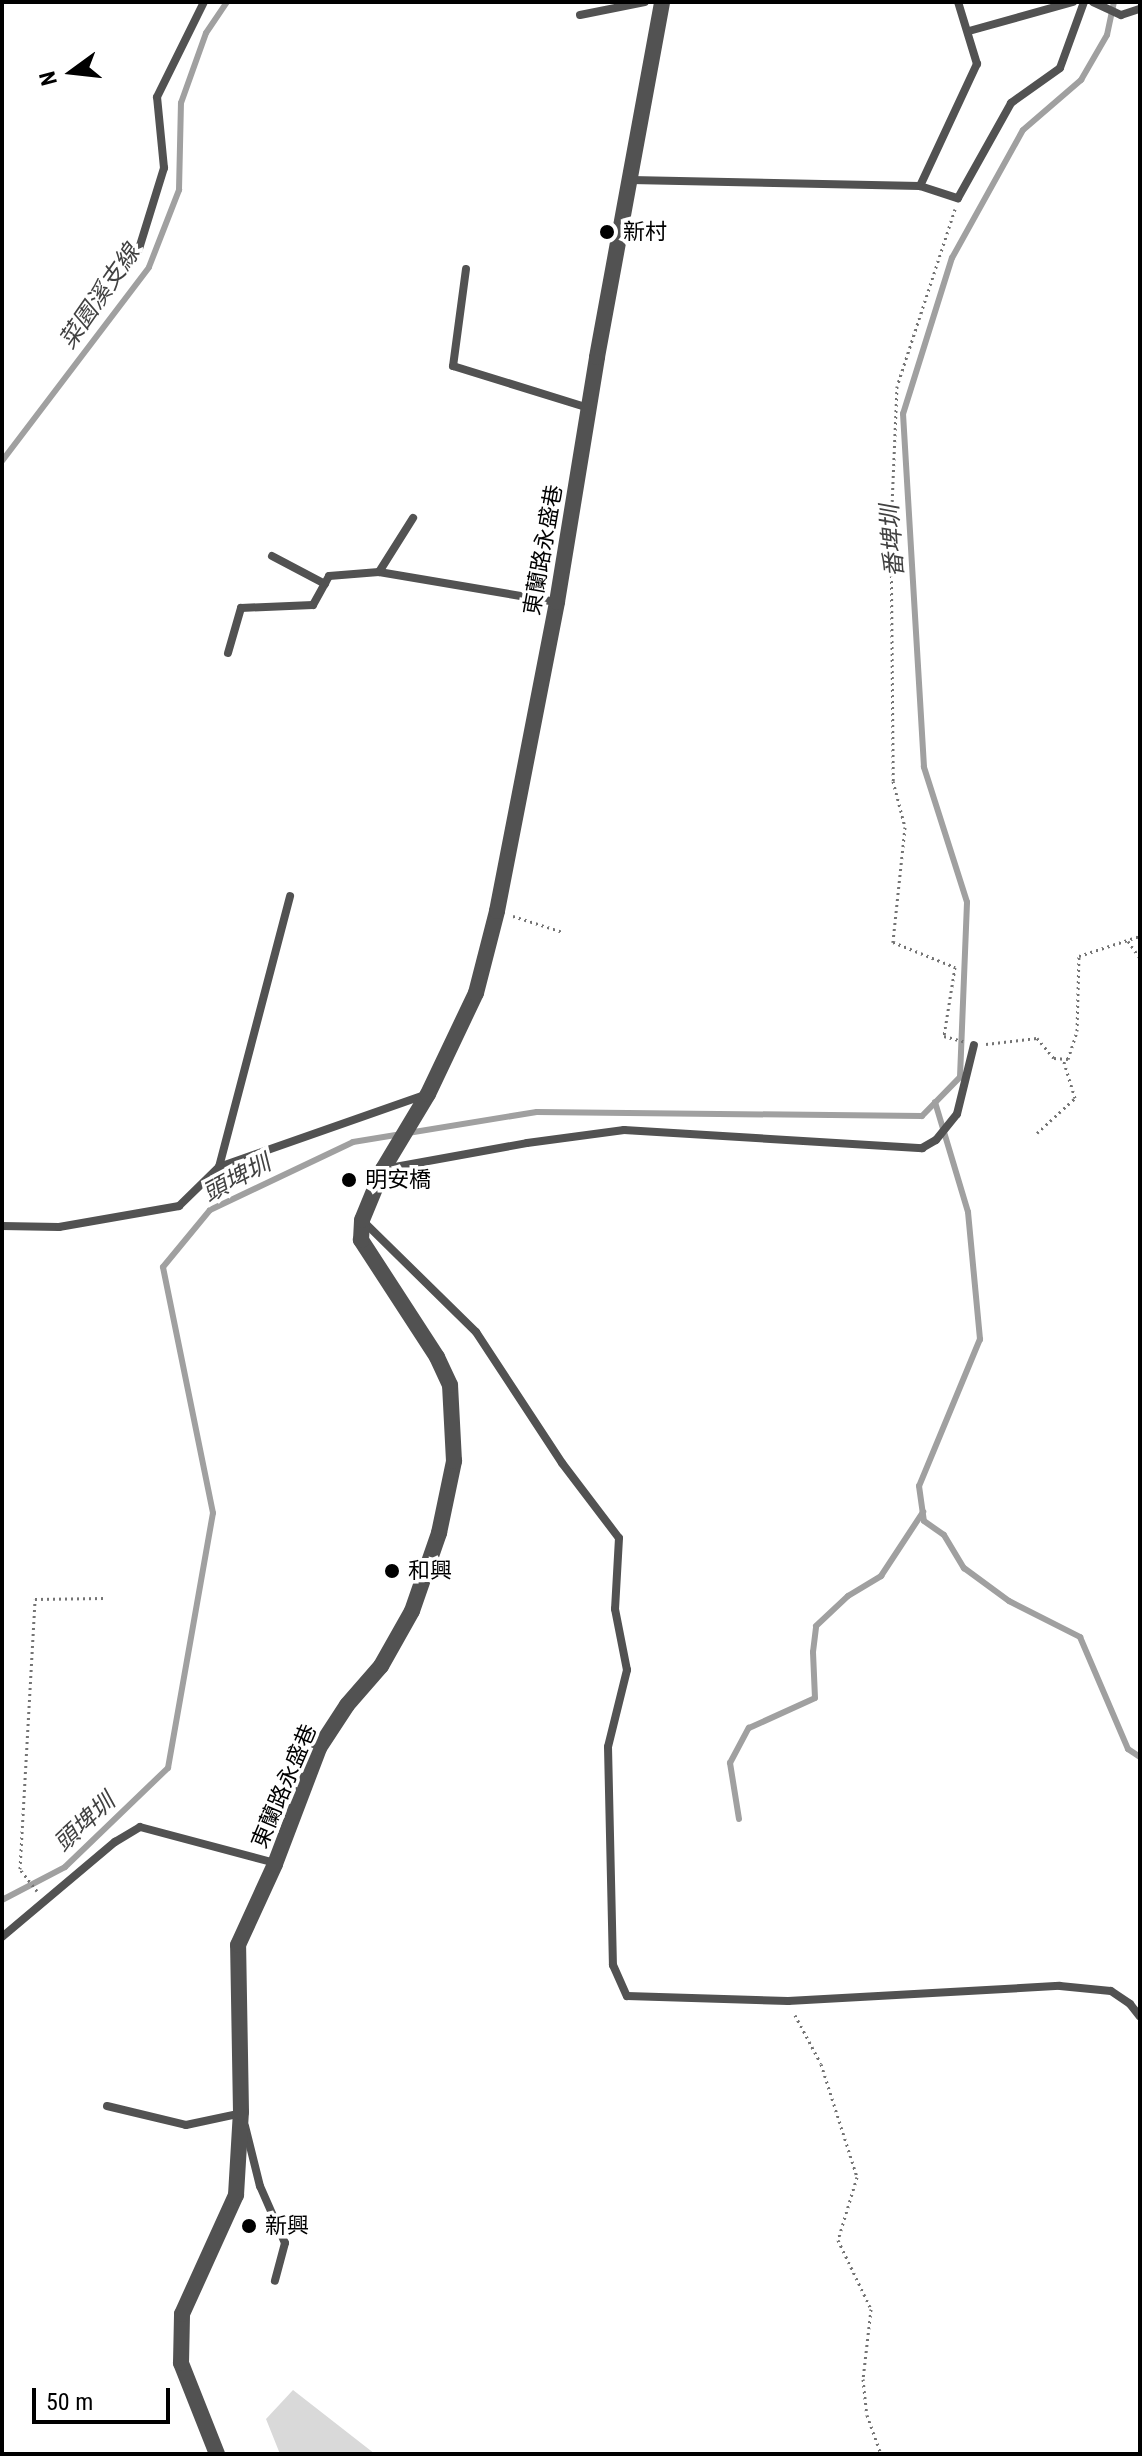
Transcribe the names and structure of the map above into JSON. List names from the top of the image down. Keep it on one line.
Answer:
{"streets":{"street":["東蘭路永盛巷"]},"water":["菜園溪支線","番埤圳","頭埤圳"],"places":["新村","明安橋","和興","新興"],"scale_bar":"50 m","north":"left"}
